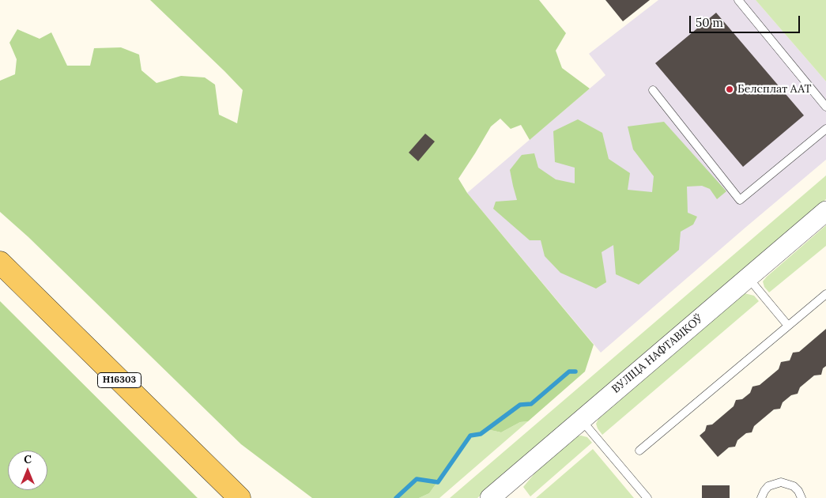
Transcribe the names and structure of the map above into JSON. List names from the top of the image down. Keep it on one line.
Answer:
{"streets":{"main road":["Н16303"],"street":["ВУЛІЦА НАФТАВІКОЎ"]},"places":["Белсплат ААТ"],"scale_bar":"50 m","north":"top"}
